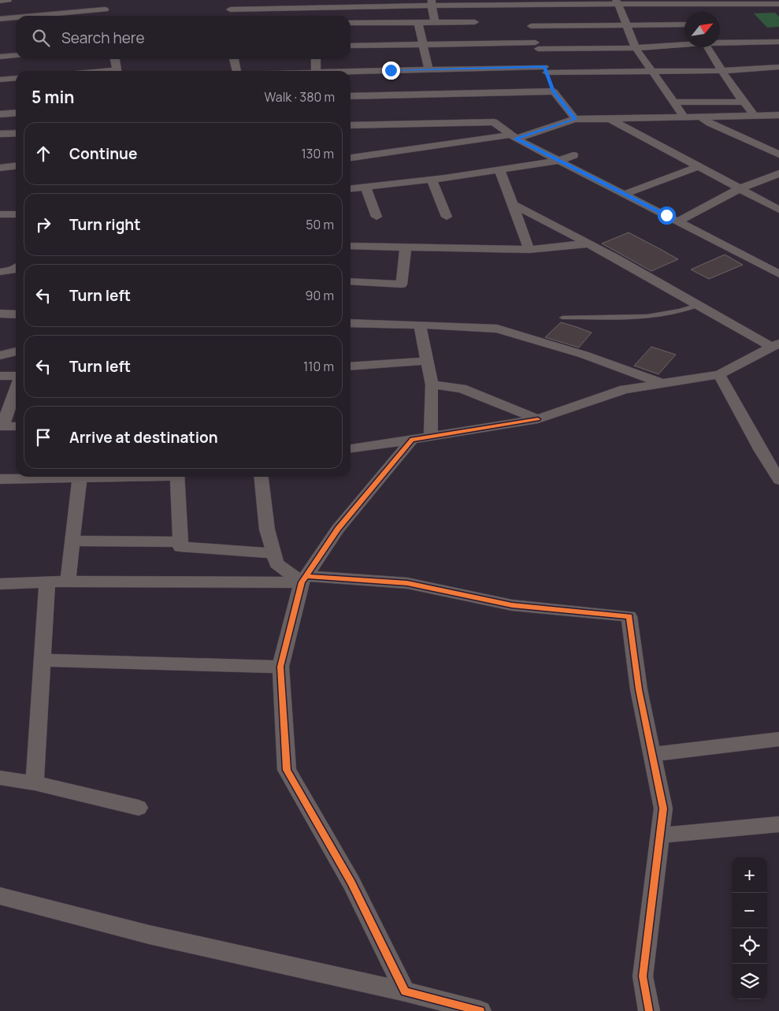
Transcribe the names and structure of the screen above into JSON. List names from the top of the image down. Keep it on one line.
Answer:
{"north":"top right","page":{"search":"Search here","heading":["5 min","Walk · 380 m"],"list":[["Continue","130 m"],["Turn right","50 m"],["Turn left","90 m"],["Turn left","110 m"],"Arrive at destination"],"map_buttons":["+","−"]}}
